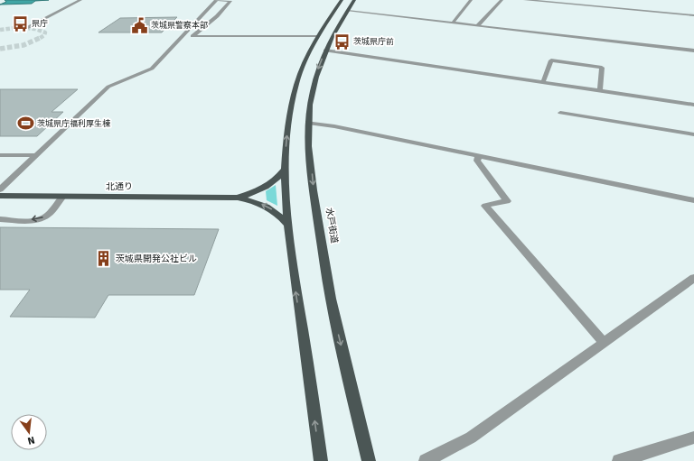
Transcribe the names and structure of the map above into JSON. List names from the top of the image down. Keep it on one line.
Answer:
{"streets":{"main road":["北通り","水戸街道"]},"places":{"bus stop":["県庁","茨城県庁前"],"public building":["茨城県警察本部"],"sports":["茨城県庁福利厚生棟"],"building":["茨城県開発公社ビル"]},"north":"bottom"}
